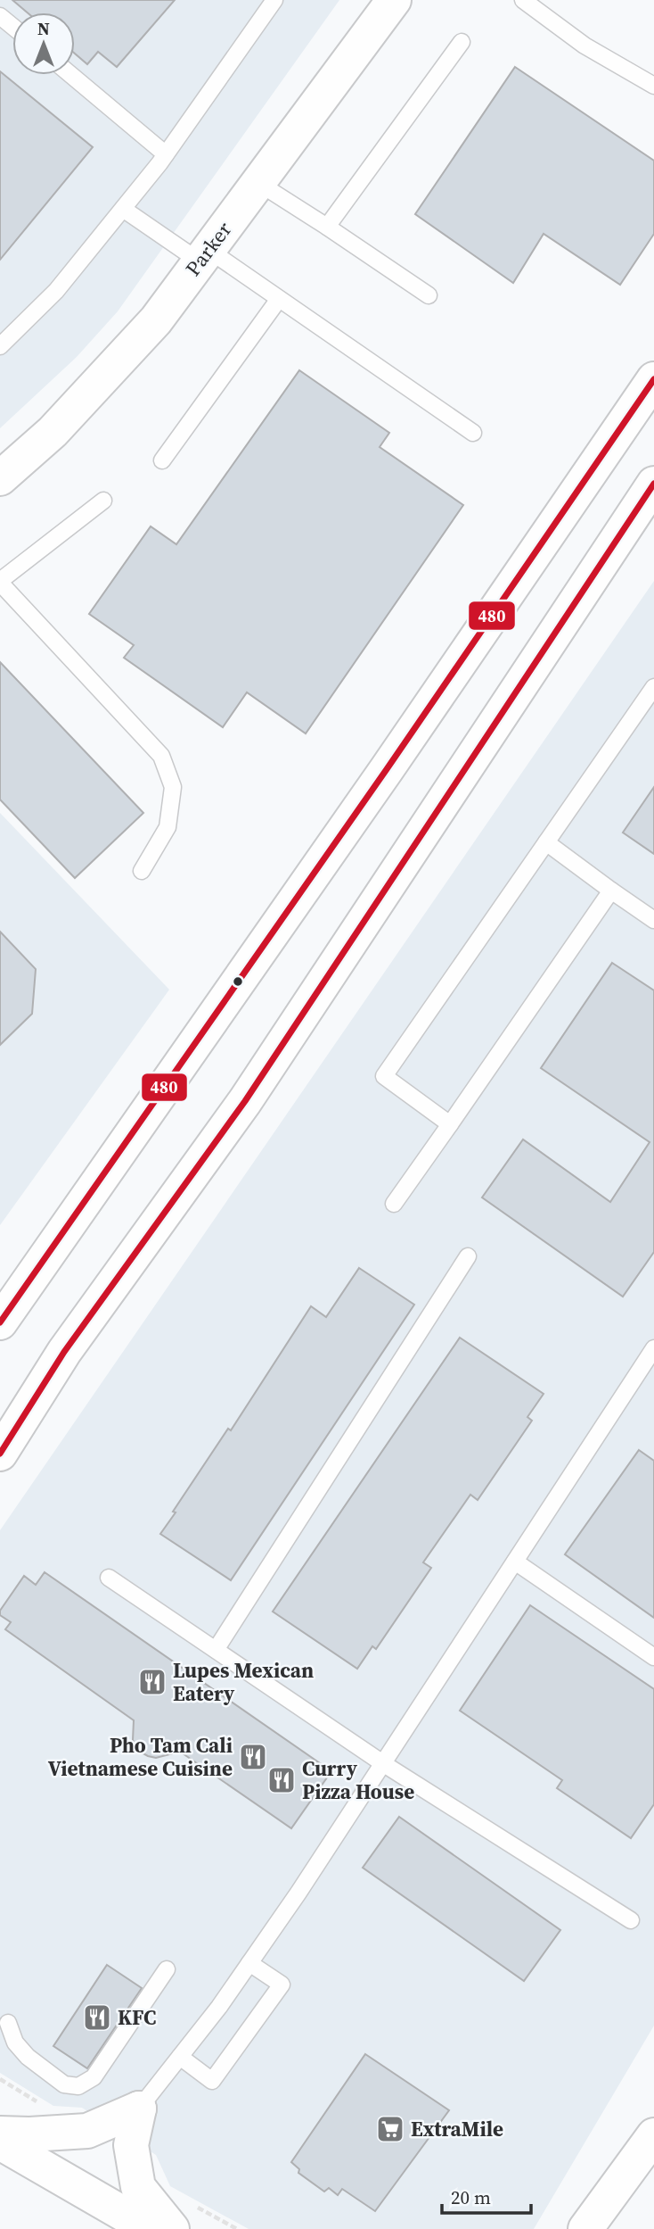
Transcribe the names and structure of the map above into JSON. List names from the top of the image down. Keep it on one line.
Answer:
{"streets":{"main road":["Parker"]},"places":{"restaurant":["Lupes Mexican Eatery","Pho Tam Cali Vietnamese Cuisine","Curry Pizza House","KFC"],"supermarket":["ExtraMile"]},"lines":["transit line 480"],"scale_bar":"20 m","north":"top"}
